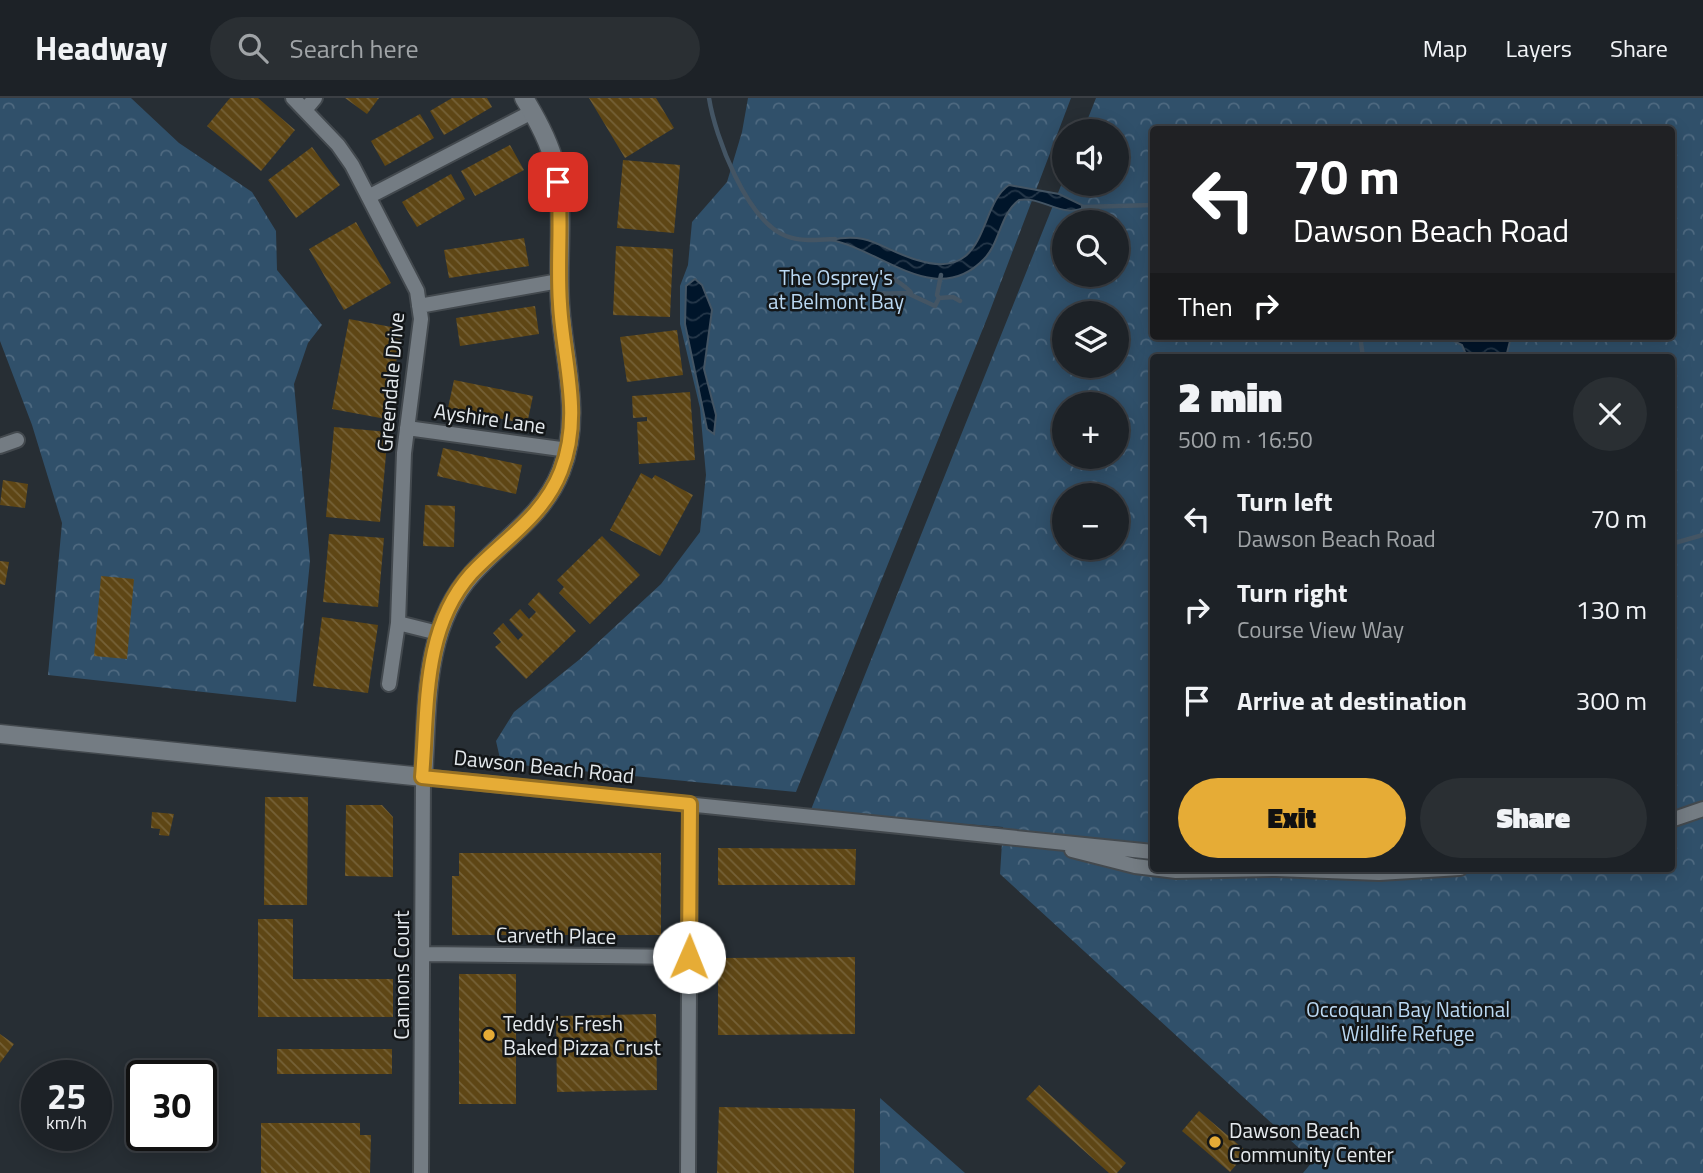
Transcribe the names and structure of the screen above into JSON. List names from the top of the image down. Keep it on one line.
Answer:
{"streets":{"street":["Greendale Drive","Ayshire Lane","Dawson Beach Road","Carveth Place","Cannons Court"]},"crossings":[["Greendale Drive","Ayshire Lane"],["Dawson Beach Road","Cannons Court"],["Carveth Place","Cannons Court"]],"parks":["The Osprey's at Belmont Bay","Occoquan Bay National Wildlife Refuge"],"places":["Teddy's Fresh Baked Pizza Crust","Dawson Beach Community Center"],"page":{"header":"Headway","search":"Search here","nav":["Map","Layers","Share"],"map_buttons":["+","−"],"turn":["70 m","Dawson Beach Road"],"then":"Then","heading":["2 min","500 m · 16:50"],"list":[{"name":"Turn left","note":"Dawson Beach Road","value":"70 m"},{"name":"Turn right","note":"Course View Way","value":"130 m"},{"name":"Arrive at destination","value":"300 m"}],"buttons":["Exit","Share"],"speed":"25 km/h","limit":"30"}}
